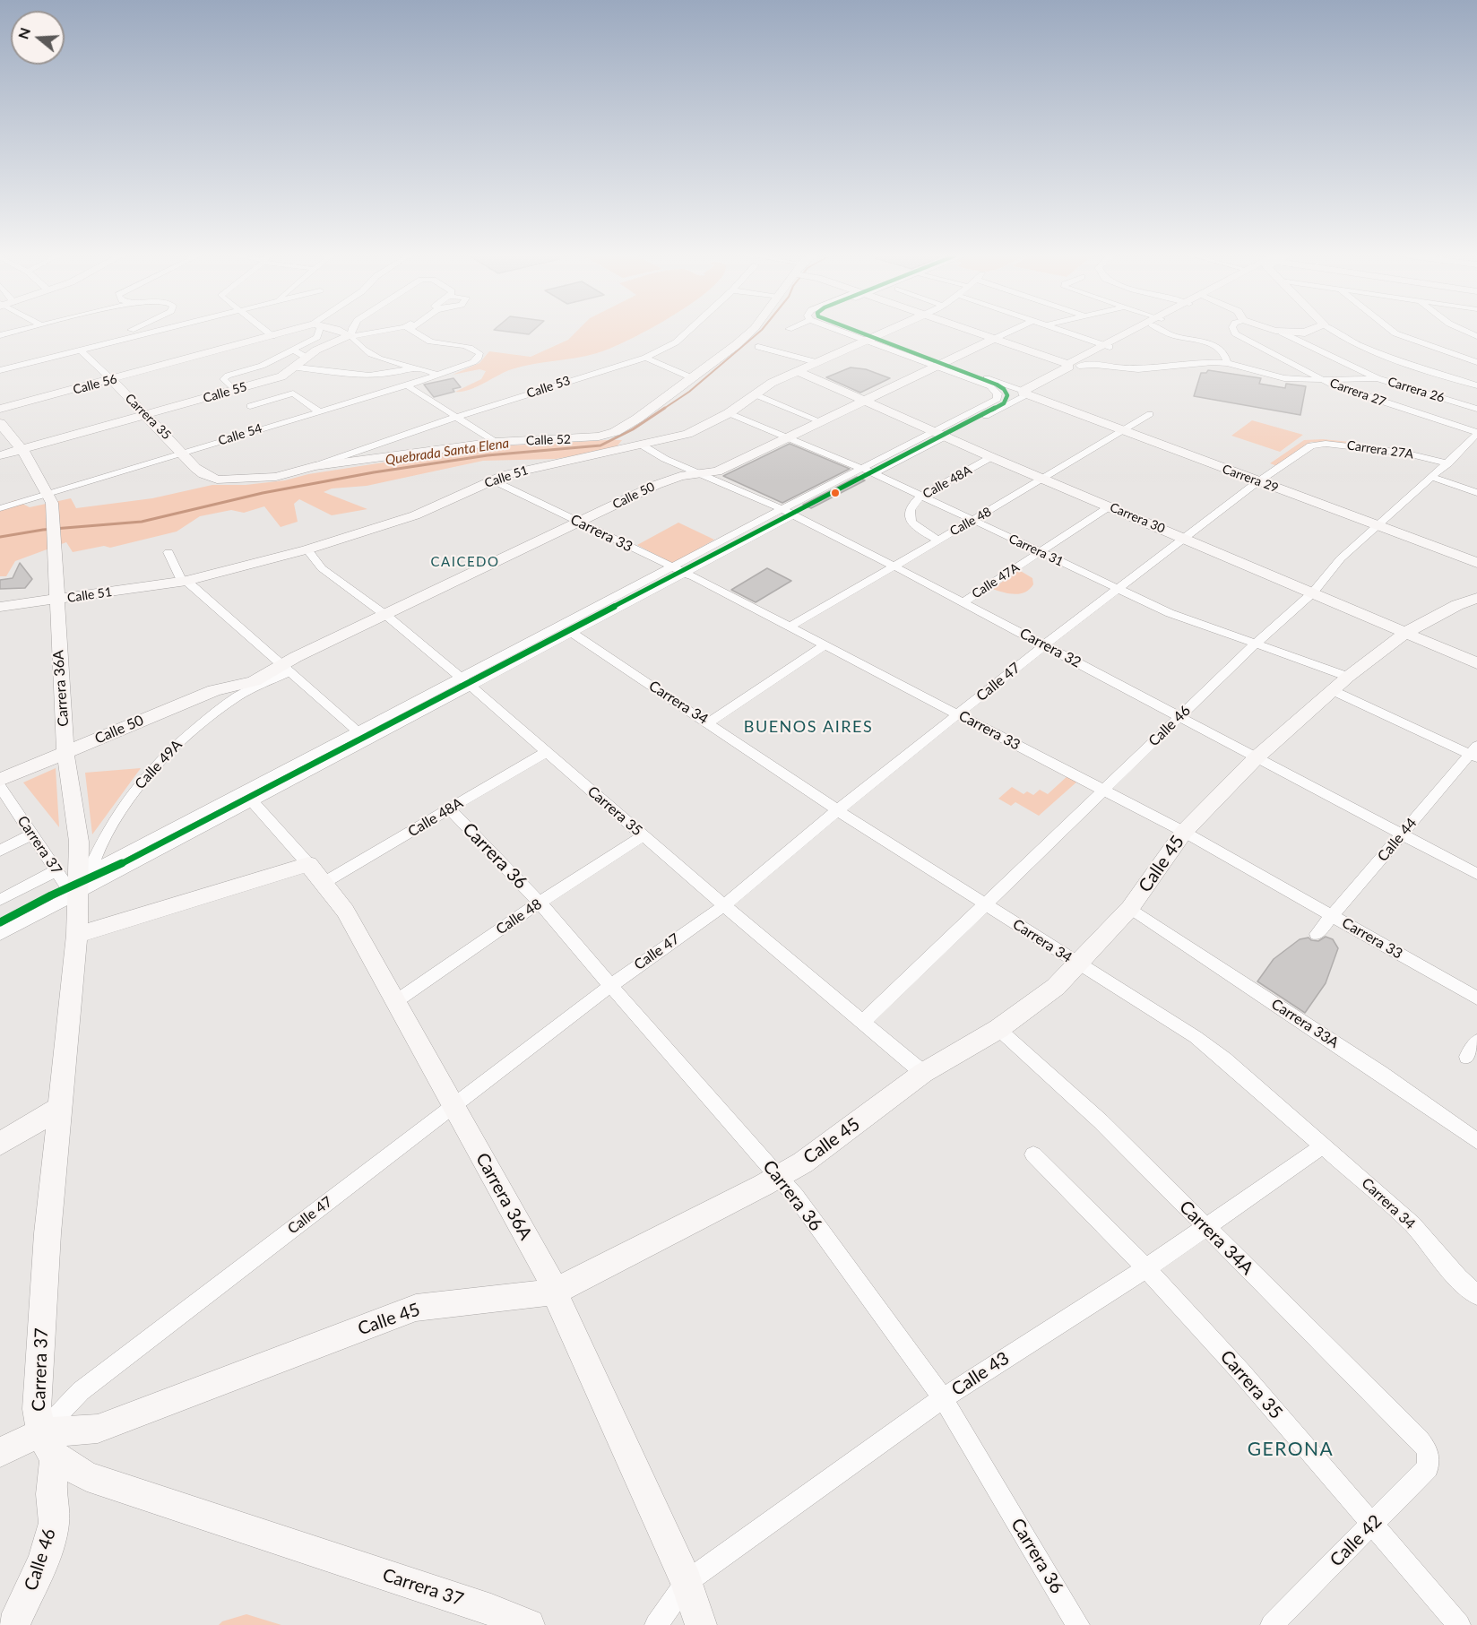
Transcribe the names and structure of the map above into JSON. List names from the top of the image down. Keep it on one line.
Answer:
{"streets":{"street":["Calle 56","Calle 53","Carrera 26","Calle 55","Carrera 27","Carrera 35","Calle 54","Calle 52","Carrera 27A","Calle 51","Carrera 29","Calle 48A","Calle 50","Carrera 30","Calle 48","Carrera 33","Carrera 31","Calle 47A","Carrera 32","Calle 47","Carrera 36A","Carrera 34","Calle 46","Calle 49A","Calle 44","Carrera 37","Carrera 36","Calle 45","Carrera 33A","Carrera 34A","Calle 43","Calle 42"]},"crossings":[["Calle 56","Carrera 35"],["Calle 53","Calle 52"],["Calle 55","Carrera 35"],["Carrera 27","Calle 46"],["Carrera 35","Calle 54"],["Carrera 35","Calle 52"],["Carrera 35","Calle 51"],["Carrera 35","Calle 48A"],["Carrera 35","Calle 50"],["Carrera 35","Calle 48"],["Carrera 35","Calle 47"],["Carrera 35","Calle 46"],["Carrera 35","Calle 45"],["Carrera 35","Calle 43"],["Carrera 35","Calle 42"],["Calle 54","Carrera 36A"],["Calle 52","Calle 51"],["Calle 52","Carrera 32"],["Carrera 27A","Calle 47"],["Carrera 27A","Calle 46"],["Calle 51","Carrera 29"],["Calle 51","Carrera 30"],["Calle 51","Carrera 33"],["Calle 51","Carrera 31"],["Calle 51","Carrera 32"],["Calle 51","Carrera 36A"],["Carrera 29","Calle 50"],["Carrera 29","Carrera 30"],["Carrera 29","Calle 48"],["Carrera 29","Calle 47"],["Carrera 29","Calle 46"],["Calle 48A","Carrera 30"],["Calle 48A","Calle 48"],["Calle 48A","Carrera 31"],["Calle 48A","Carrera 36A"],["Calle 48A","Carrera 36"],["Calle 50","Carrera 30"],["Calle 50","Carrera 33"],["Calle 50","Carrera 31"],["Calle 50","Carrera 32"],["Calle 50","Carrera 36A"],["Calle 50","Calle 49A"],["Carrera 30","Calle 48"],["Carrera 30","Calle 47A"],["Carrera 30","Calle 47"],["Carrera 30","Calle 46"],["Carrera 30","Calle 45"],["Calle 48","Carrera 33"],["Calle 48","Carrera 31"],["Calle 48","Carrera 32"],["Calle 48","Carrera 36A"],["Calle 48","Carrera 36"],["Carrera 33","Calle 47"],["Carrera 33","Calle 46"],["Carrera 33","Calle 44"],["Carrera 33","Calle 45"],["Carrera 31","Calle 47A"],["Carrera 31","Calle 47"],["Carrera 31","Calle 46"],["Carrera 31","Calle 45"],["Calle 47A","Carrera 32"],["Carrera 32","Calle 47"],["Carrera 32","Calle 46"],["Carrera 32","Calle 44"],["Carrera 32","Calle 45"],["Calle 47","Carrera 36A"],["Calle 47","Carrera 34"],["Calle 47","Calle 46"],["Calle 47","Carrera 37"],["Calle 47","Carrera 36"],["Calle 47","Calle 45"],["Carrera 36A","Calle 49A"],["Carrera 36A","Carrera 37"],["Carrera 36A","Calle 45"],["Carrera 36A","Calle 43"],["Carrera 34","Calle 46"],["Carrera 34","Calle 45"],["Carrera 34","Calle 43"],["Calle 46","Carrera 37"],["Calle 46","Calle 45"],["Calle 49A","Carrera 37"],["Carrera 37","Calle 45"],["Carrera 36","Calle 45"],["Carrera 36","Calle 43"],["Calle 45","Carrera 33A"],["Calle 45","Carrera 34A"],["Carrera 34A","Calle 43"],["Carrera 34A","Calle 42"]],"districts":["CAICEDO","BUENOS AIRES","GERONA"],"water":["Quebrada Santa Elena"],"north":"left"}
